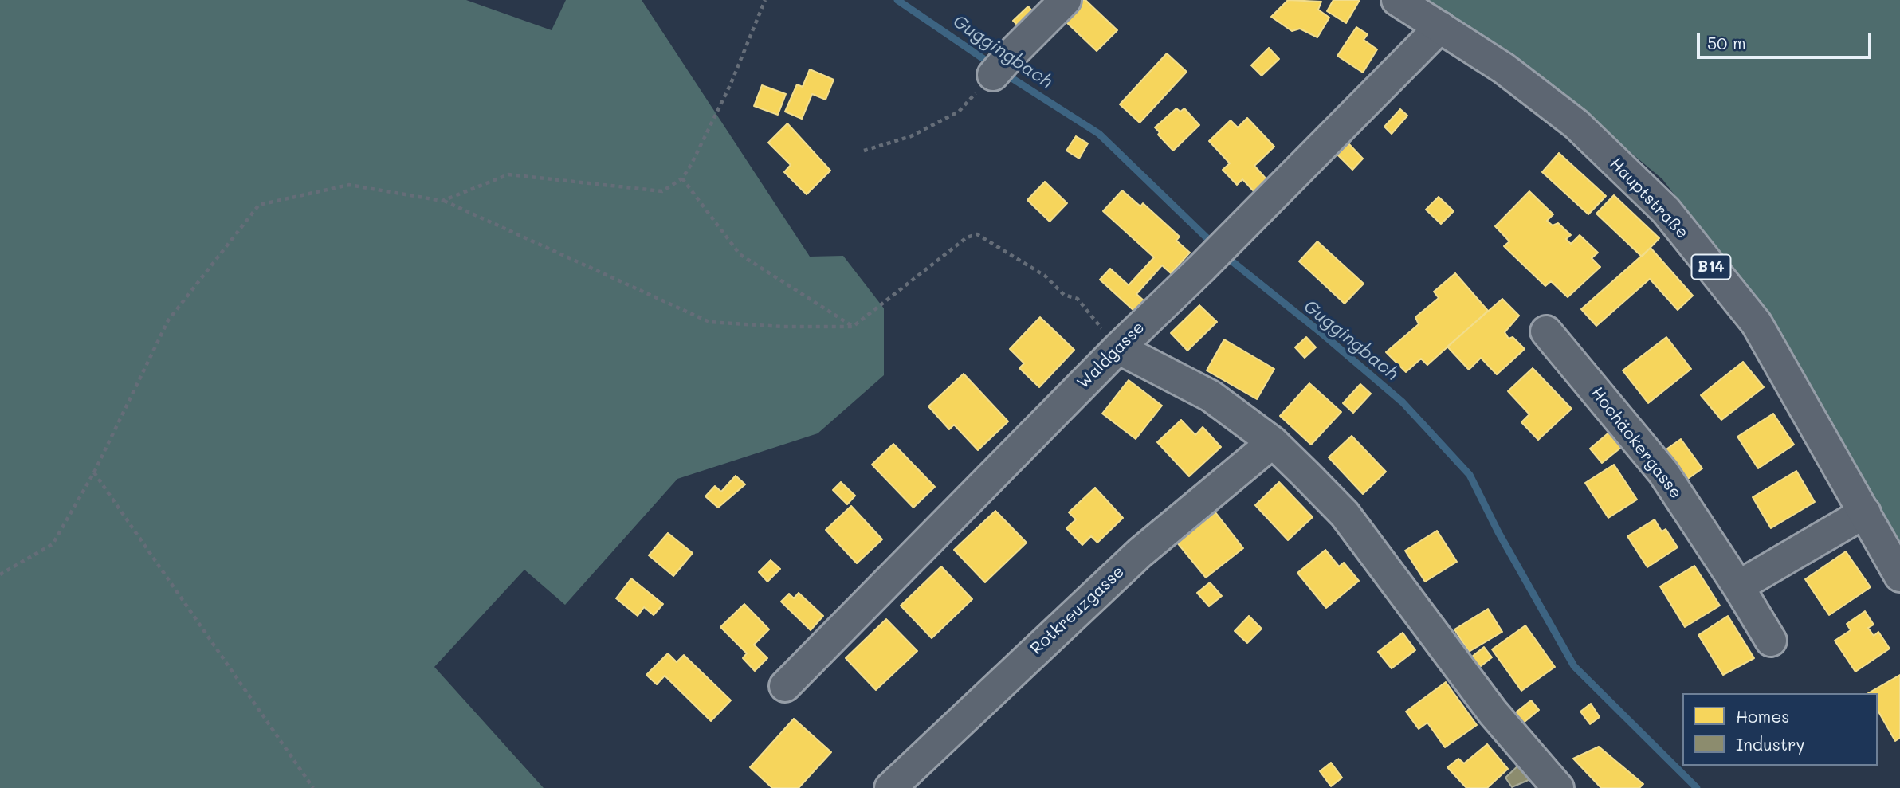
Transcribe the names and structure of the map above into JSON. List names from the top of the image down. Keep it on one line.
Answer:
{"streets":{"street":["Hauptstraße","B14","Waldgasse","Hochäckergasse","Rotkreuzgasse"]},"crossings":[["Hauptstraße","Waldgasse"]],"water":["Guggingbach"],"legend":["Homes","Industry"],"scale_bar":"50 m"}
